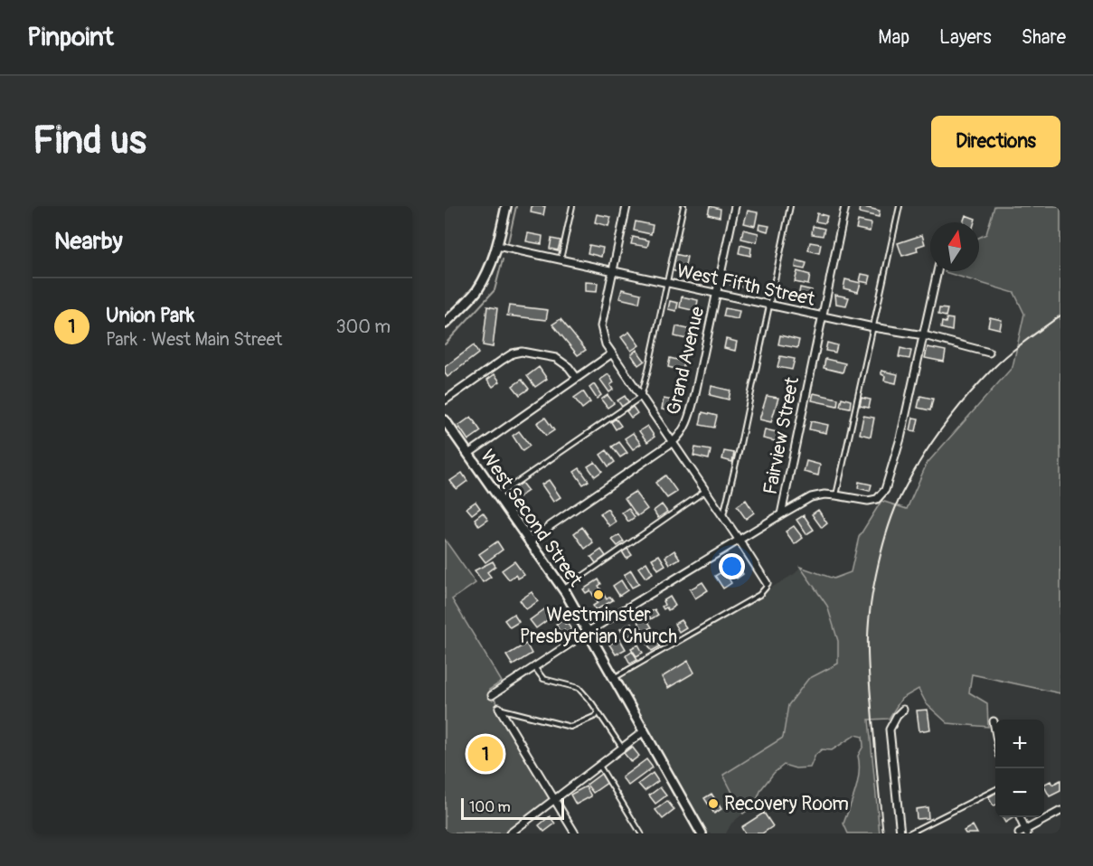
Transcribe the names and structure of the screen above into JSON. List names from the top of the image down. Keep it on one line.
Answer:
{"streets":{"main road":["West Second Street"],"street":["West Fifth Street","Grand Avenue","Fairview Street"]},"crossings":[["West Fifth Street","Grand Avenue"],["West Fifth Street","Fairview Street"],["Grand Avenue","West Second Street"],["Fairview Street","West Second Street"]],"places":["Westminster Presbyterian Church","Recovery Room"],"scale_bar":"100 m","north":"top","page":{"header":"Pinpoint","nav":["Map","Layers","Share"],"buttons":"Directions","title":"Find us","heading":"Nearby","list":[{"mark":"1","name":"Union Park","note":"Park · West Main Street","value":"300 m"}],"map_buttons":["+","−"],"pins":"1","scale":"100 m"}}
